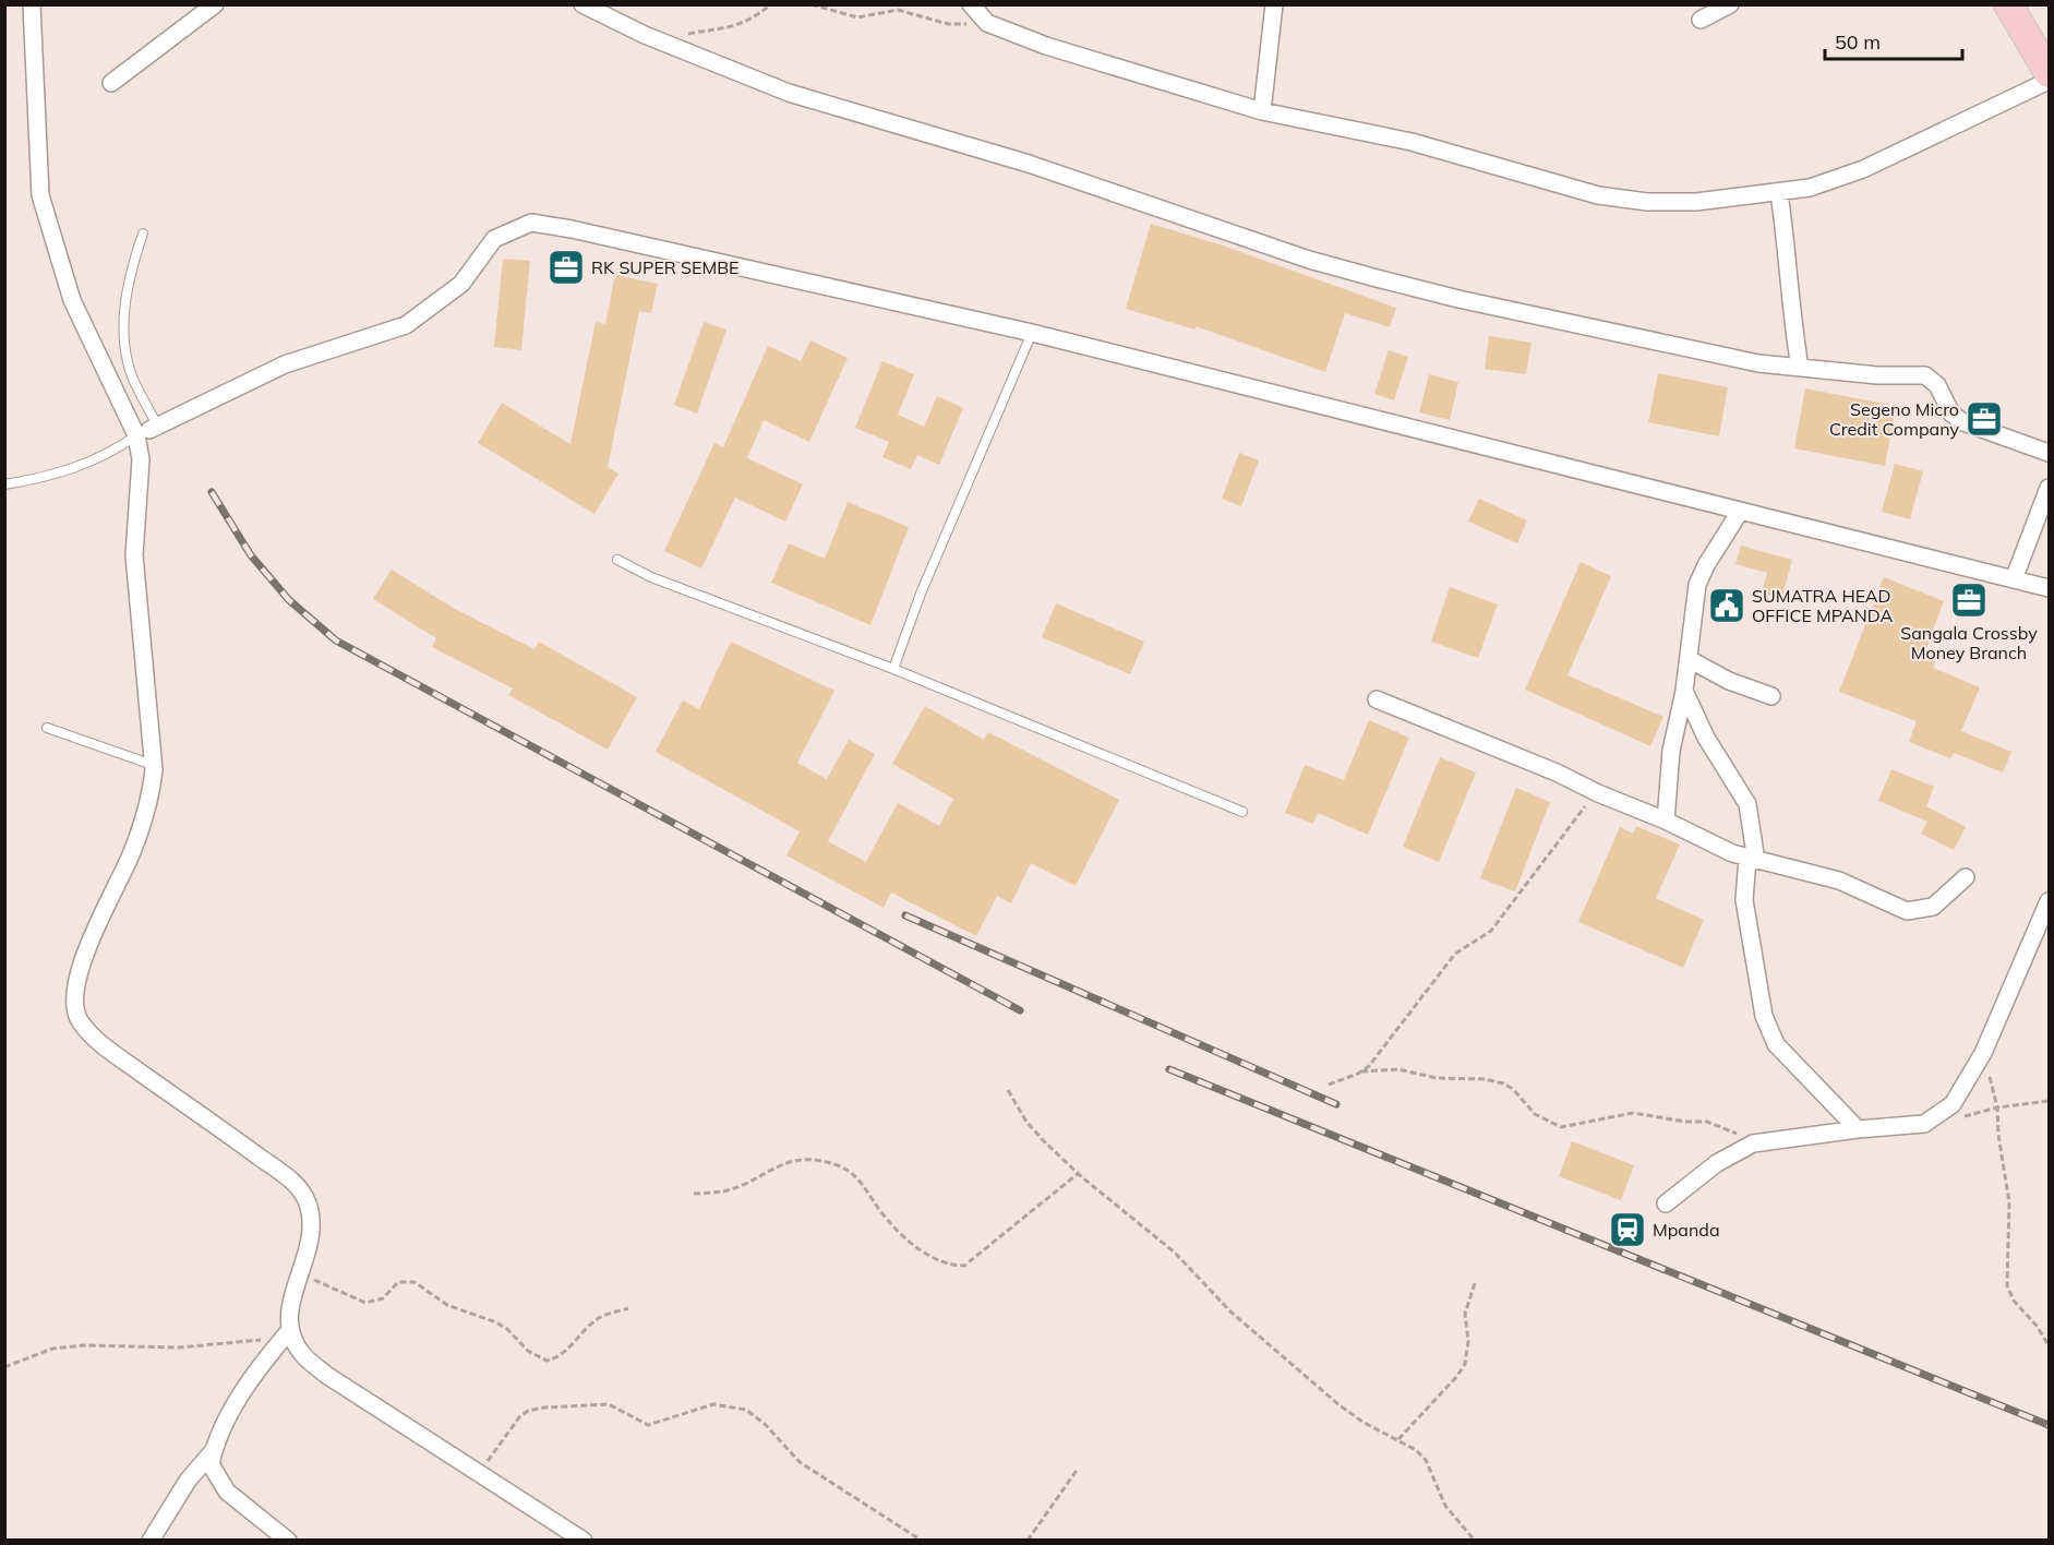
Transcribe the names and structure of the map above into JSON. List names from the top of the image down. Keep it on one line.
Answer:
{"places":{"office":["RK SUPER SEMBE","Segeno Micro Credit Company","Sangala Crossby Money Branch"],"public building":["SUMATRA HEAD OFFICE MPANDA"],"station":["Mpanda"]},"scale_bar":"50 m"}
